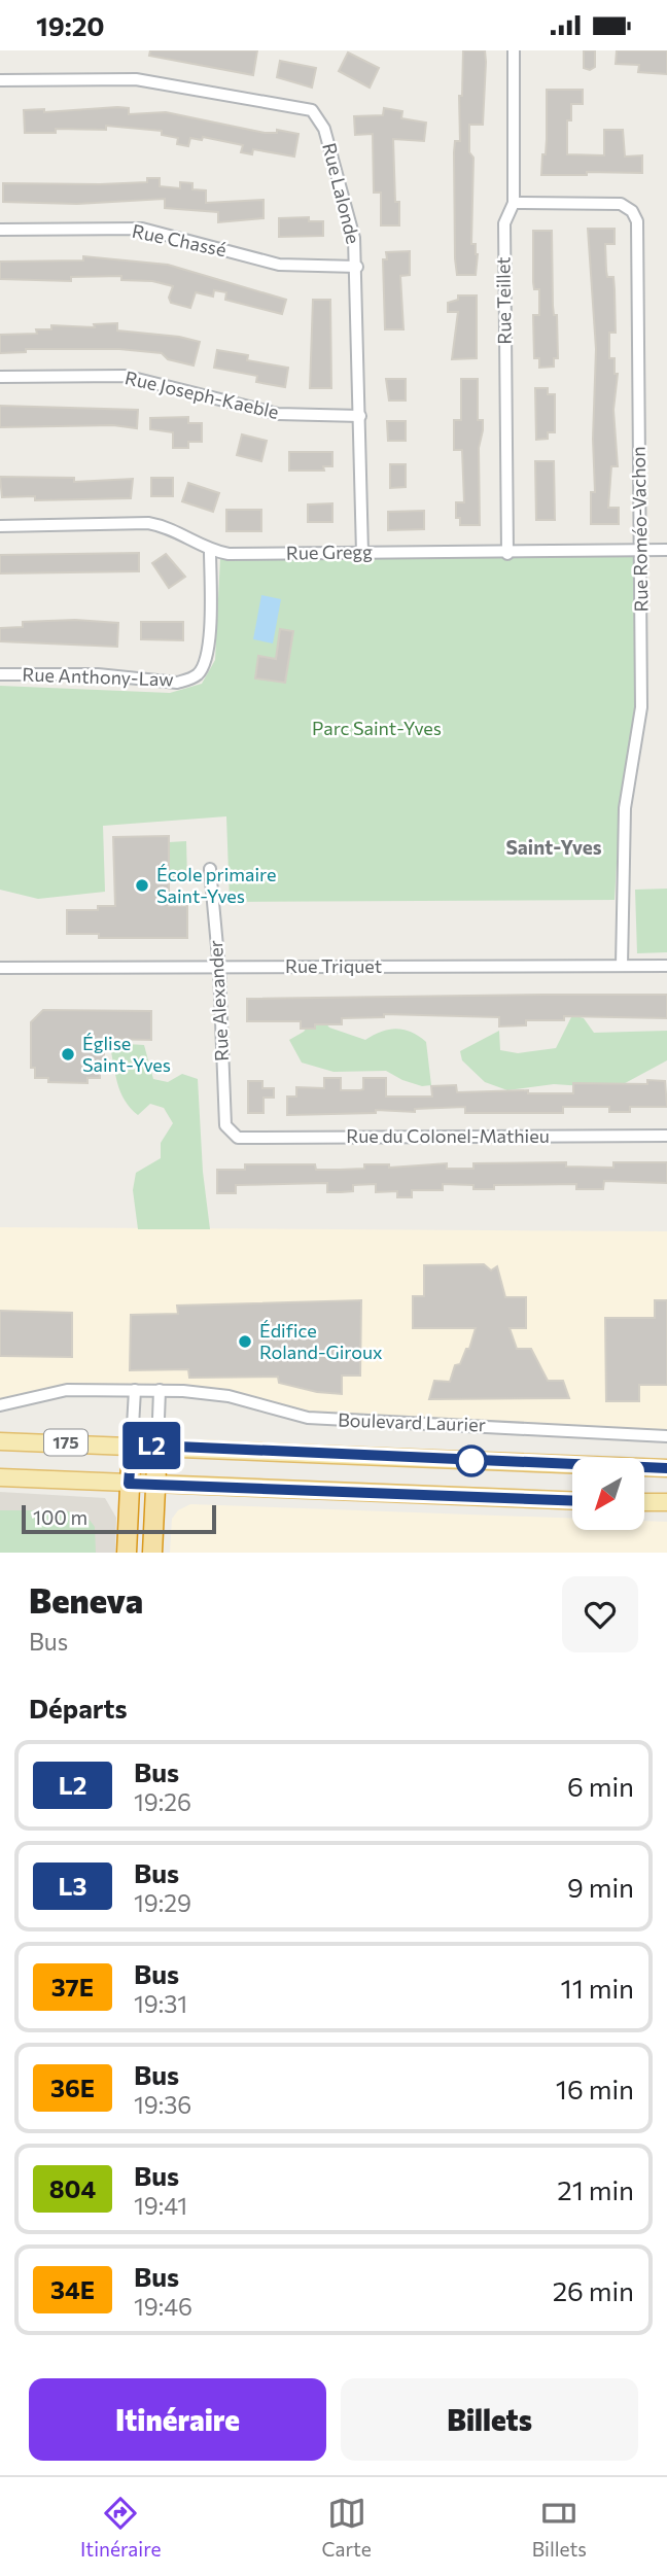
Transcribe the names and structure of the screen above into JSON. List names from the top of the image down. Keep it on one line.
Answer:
{"streets":{"main road":["Boulevard Laurier","175"],"street":["Rue Lalonde","Rue Chassé","Rue Teillet","Rue Joseph-Kaeble","Rue Roméo-Vachon","Rue Gregg","Rue Anthony-Law","Rue Triquet","Rue Alexander","Rue du Colonel-Mathieu"]},"crossings":[["Rue Lalonde","Rue Chassé"],["Rue Lalonde","Rue Joseph-Kaeble"],["Rue Lalonde","Rue Gregg"],["Rue Teillet","Rue Roméo-Vachon"],["Rue Teillet","Rue Gregg"],["Rue Roméo-Vachon","Rue Gregg"],["Rue Roméo-Vachon","Rue Triquet"],["Rue Gregg","Rue Anthony-Law"],["Rue Triquet","Rue Alexander"],["Rue Alexander","Rue du Colonel-Mathieu"]],"districts":["Saint-Yves"],"parks":["Parc Saint-Yves"],"places":["École primaire Saint-Yves","Église Saint-Yves","Édifice Roland-Giroux"],"lines":["bus line L2"],"scale_bar":"100 m","north":"bottom left","page":{"status":"19:20","on_map":"L2","scale":"100 m","heading":[["Beneva","Bus"],"Départs"],"list":[{"mark":"L2","name":"Bus","note":"19:26","value":"6 min"},{"mark":"L3","name":"Bus","note":"19:29","value":"9 min"},{"mark":"37E","name":"Bus","note":"19:31","value":"11 min"},{"mark":"36E","name":"Bus","note":"19:36","value":"16 min"},{"mark":"804","name":"Bus","note":"19:41","value":"21 min"},{"mark":"34E","name":"Bus","note":"19:46","value":"26 min"}],"buttons":["Itinéraire","Billets"],"tabs":["Itinéraire","Carte","Billets"]}}
